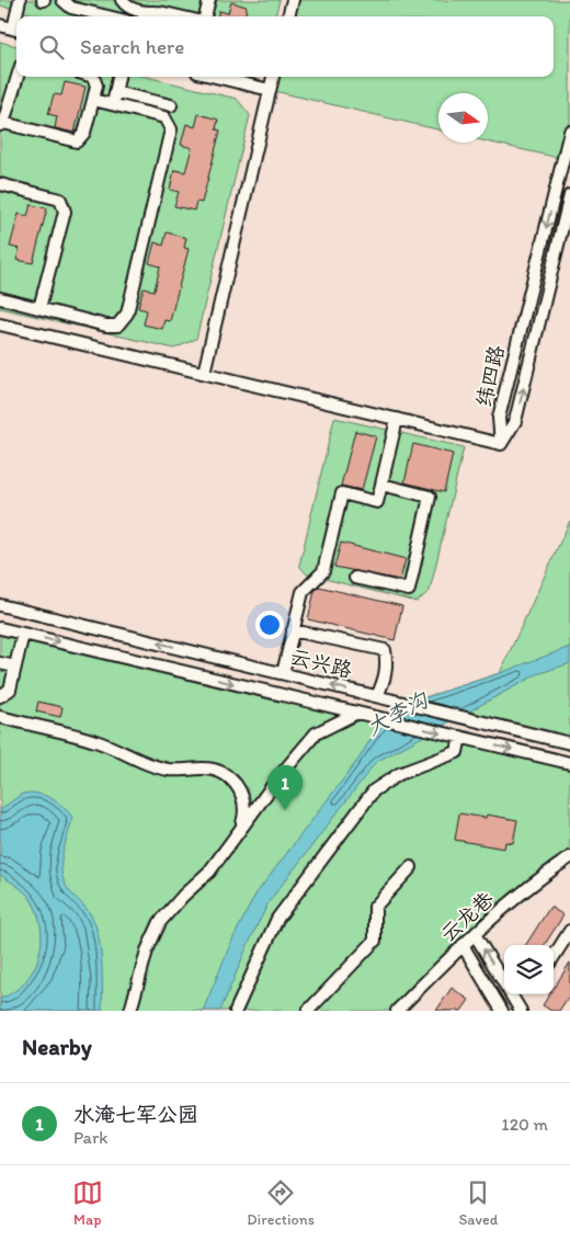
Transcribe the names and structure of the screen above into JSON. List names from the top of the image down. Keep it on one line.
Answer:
{"streets":{"street":["纬四路","云兴路","云龙巷"]},"water":["大李沟"],"north":"right","page":{"search":"Search here","pins":"1","heading":"Nearby","list":[{"mark":"1","name":"水淹七军公园","note":"Park","value":"120 m"}],"nav":["Map","Directions","Saved"]}}
